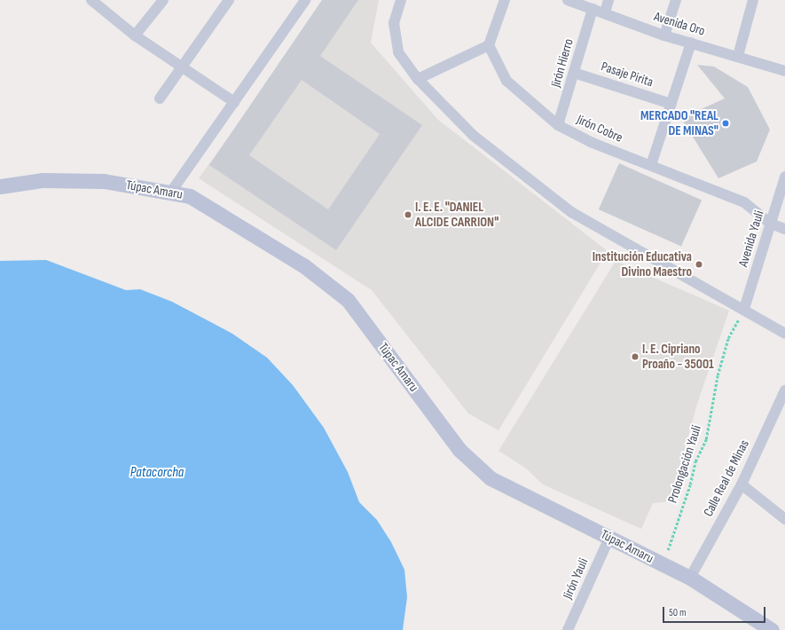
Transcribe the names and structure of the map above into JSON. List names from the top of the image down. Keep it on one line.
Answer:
{"streets":{"street":["Avenida Oro","Jirón Hierro","Pasaje Pirita","Jirón Cobre","Túpac Amaru","Avenida Yauli","Calle Real de Minas","Jirón Yauli"],"path":["Prolongación Yauli"]},"crossings":[["Avenida Oro","Jirón Hierro"],["Jirón Hierro","Pasaje Pirita"],["Jirón Hierro","Jirón Cobre"],["Jirón Cobre","Avenida Yauli"],["Túpac Amaru","Prolongación Yauli"],["Túpac Amaru","Calle Real de Minas"],["Túpac Amaru","Jirón Yauli"],["Avenida Yauli","Prolongación Yauli"]],"water":["Patacorcha"],"places":["MERCADO \"REAL DE MINAS\"","I. E. E. \"DANIEL ALCIDE CARRION\"","Institución Educativa Divino Maestro","I. E. Cipriano Proaño - 35001"],"scale_bar":"50 m"}
